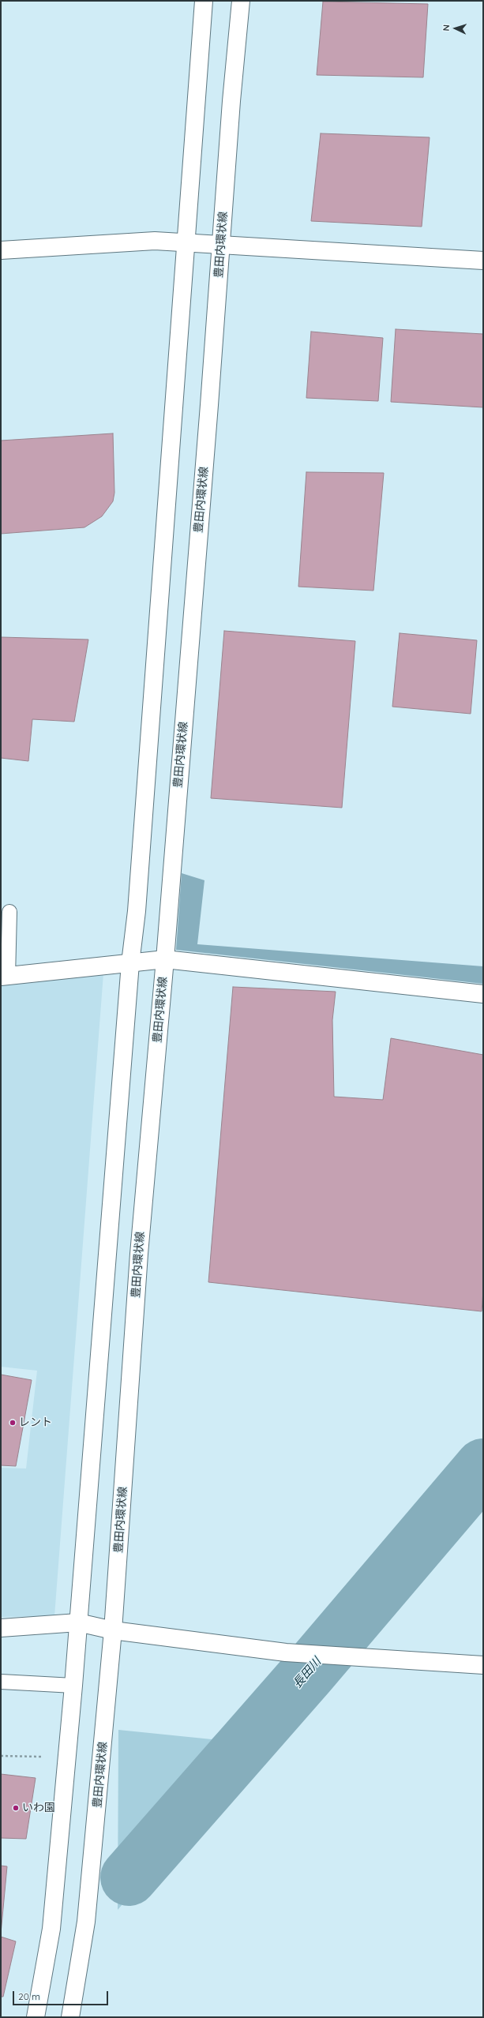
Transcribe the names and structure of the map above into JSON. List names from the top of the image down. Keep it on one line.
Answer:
{"streets":{"street":["豊田内環状線"]},"water":["長田川"],"places":["レント","いわ園"],"scale_bar":"20 m","north":"left"}
